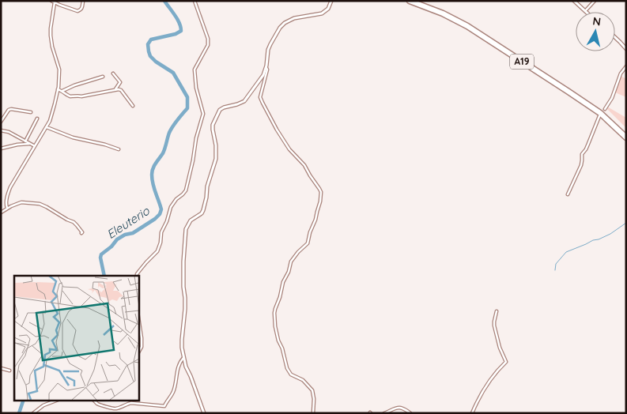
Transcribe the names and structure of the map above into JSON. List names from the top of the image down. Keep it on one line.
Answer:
{"streets":{"highway":["A19"]},"water":["Eleuterio"],"north":"top"}
